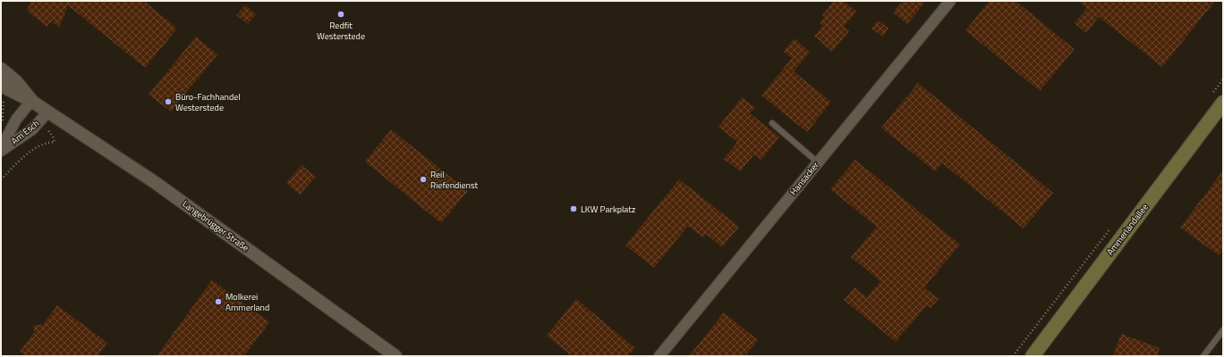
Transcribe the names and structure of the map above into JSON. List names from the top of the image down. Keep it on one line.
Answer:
{"streets":{"main road":["Ammerlandallee"],"street":["Am Esch","Hansacker","Langebrügger Straße"]},"crossings":[["Am Esch","Langebrügger Straße"]],"places":["Redfit Westerstede","Büro-Fachhandel Westerstede","Reil Riefendienst","LKW Parkplatz","Molkerei Ammerland"]}
